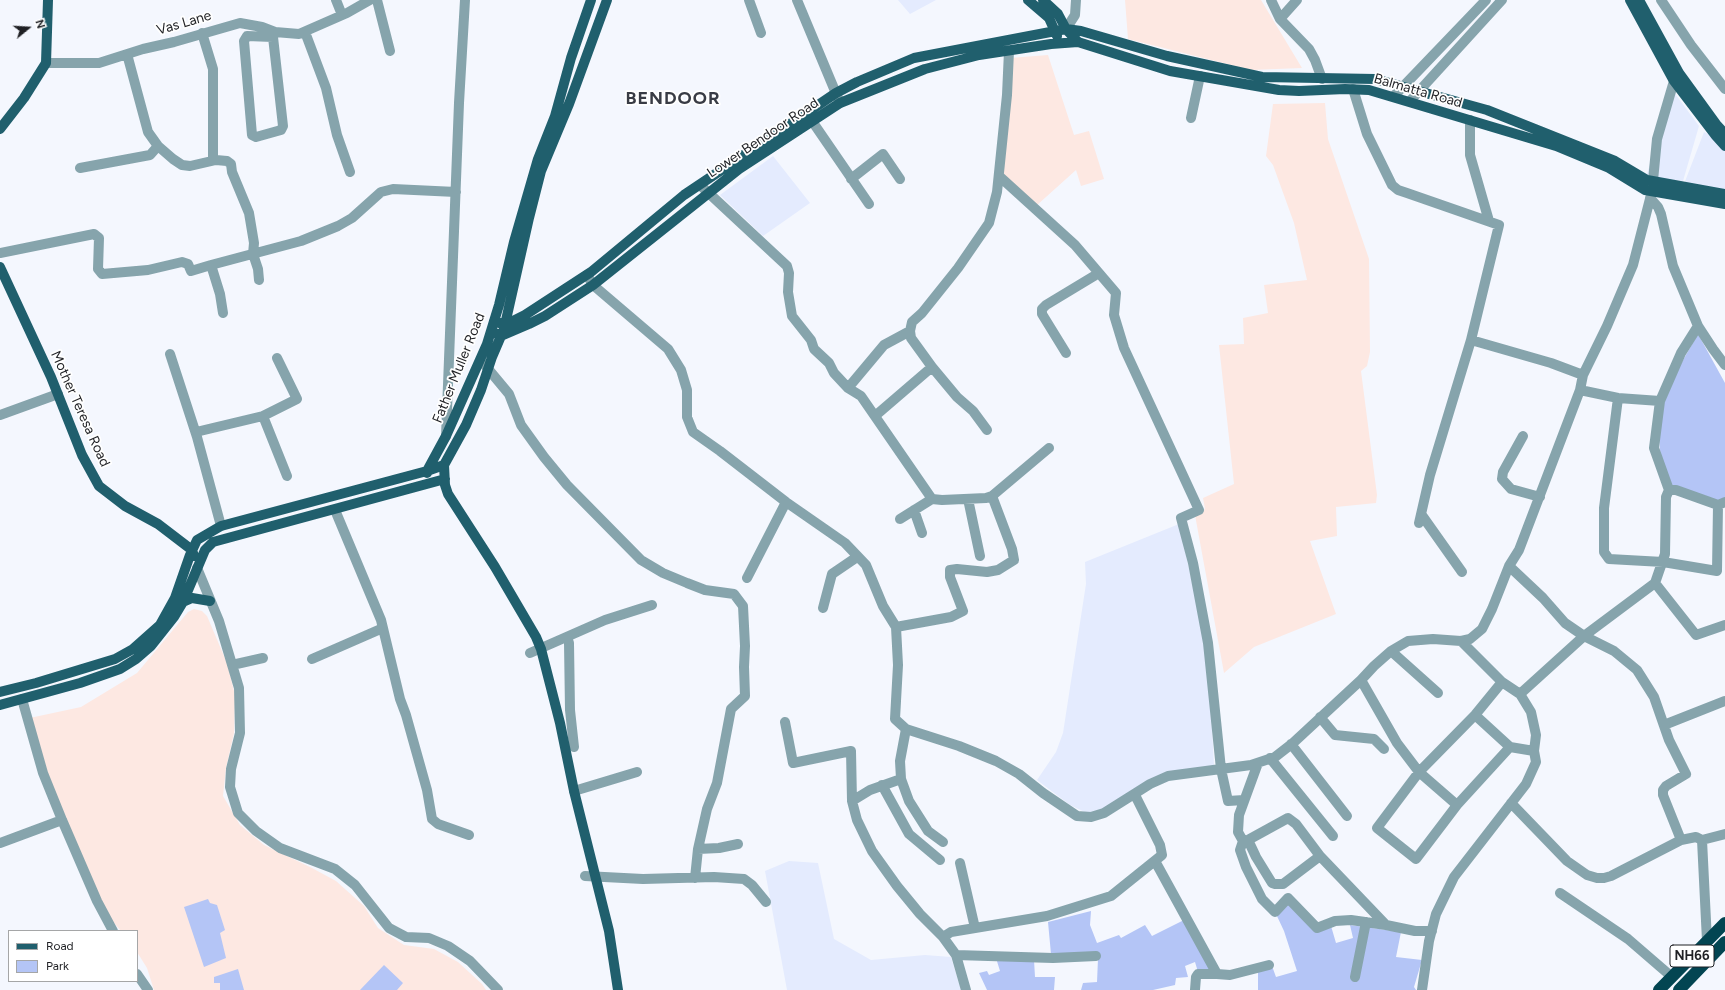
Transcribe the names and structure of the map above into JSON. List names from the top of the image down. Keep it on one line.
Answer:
{"streets":{"highway":["NH66"],"main road":["Balmatta Road","Lower Bendoor Road","Father Muller Road","Mother Teresa Road"],"street":["Vas Lane"]},"crossings":[["Balmatta Road","Lower Bendoor Road"]],"districts":["BENDOOR"],"legend":["Road","Park"],"north":"right"}
